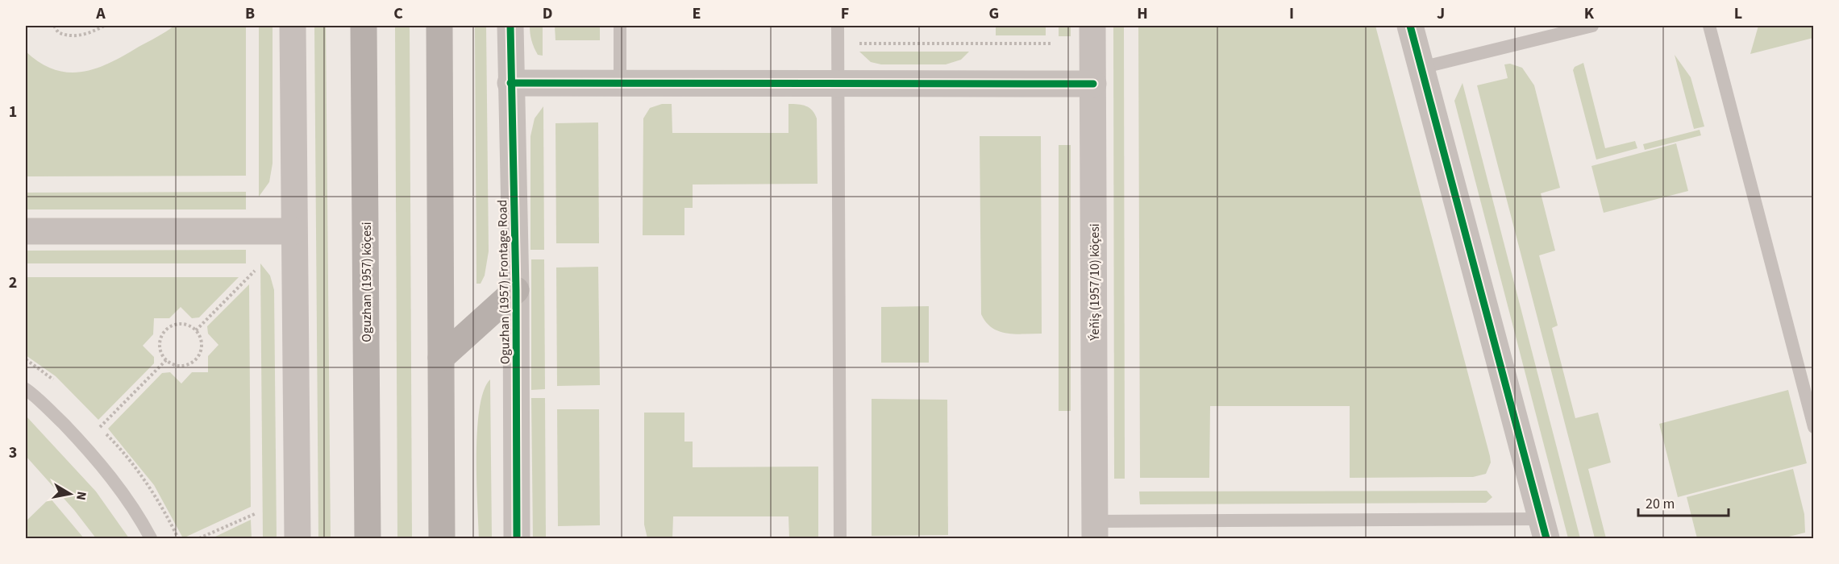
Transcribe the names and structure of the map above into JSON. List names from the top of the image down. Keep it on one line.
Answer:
{"streets":{"main road":["Oguzhan (1957) köçesi"],"street":["Oguzhan (1957) Frontage Road","Ýeňiş (1957/10) köçesi"]},"scale_bar":"20 m","north":"right","grid":{"columns":["A","B","C","D","E","F","G","H","I","J","K","L"],"rows":["1","2","3"]}}
